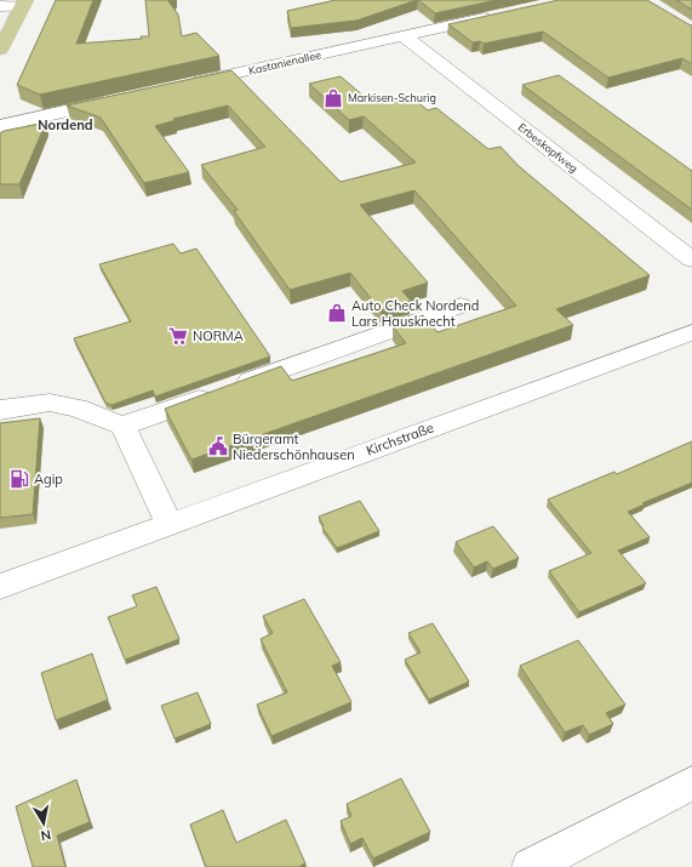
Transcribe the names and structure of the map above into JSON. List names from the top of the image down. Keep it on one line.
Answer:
{"streets":{"street":["Kastanienallee","Erbeskopfweg","Kirchstraße"]},"crossings":[["Kastanienallee","Erbeskopfweg"]],"districts":["Nordend"],"places":{"shop":["Markisen-Schurig","Auto Check Nordend Lars Hausknecht"],"supermarket":["NORMA"],"public building":["Bürgeramt Niederschönhausen"],"fuel station":["Agip"]},"north":"bottom"}
